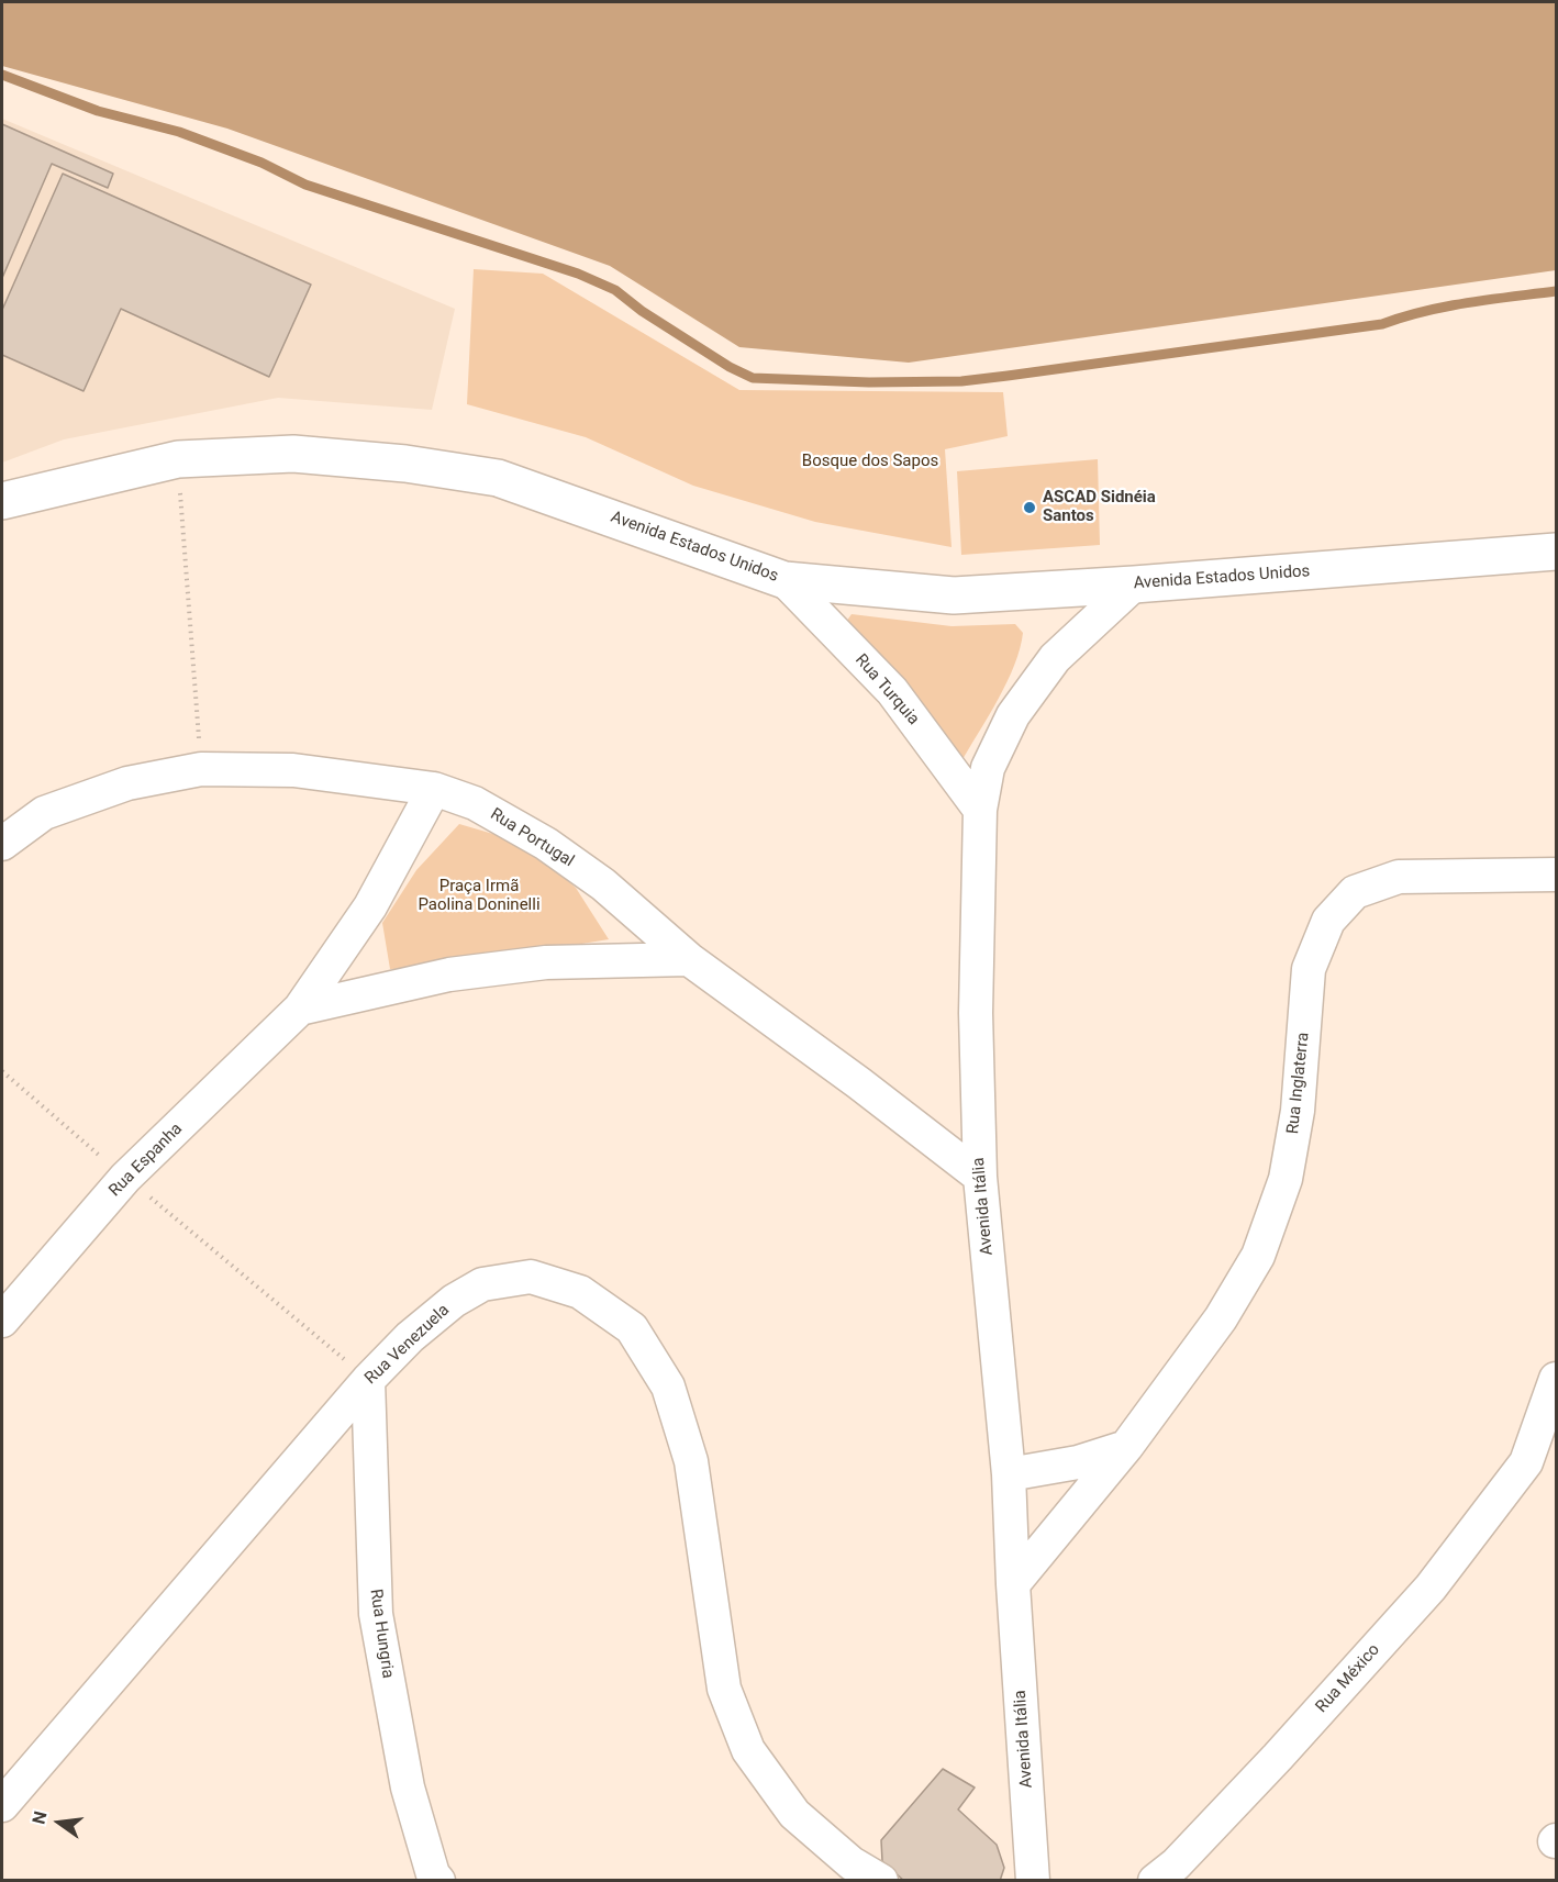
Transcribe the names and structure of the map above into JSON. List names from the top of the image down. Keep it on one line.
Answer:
{"streets":{"street":["Avenida Estados Unidos","Rua Turquia","Rua Portugal","Rua Inglaterra","Rua Espanha","Avenida Itália","Rua Venezuela","Rua Hungria","Rua México"]},"crossings":[["Avenida Estados Unidos","Rua Turquia"],["Avenida Estados Unidos","Avenida Itália"],["Rua Turquia","Avenida Itália"],["Rua Portugal","Rua Espanha"],["Rua Portugal","Avenida Itália"],["Rua Inglaterra","Avenida Itália"],["Rua Venezuela","Rua Hungria"]],"parks":["Bosque dos Sapos","Praça Irmã Paolina Doninelli"],"places":["ASCAD Sidnéia Santos"],"north":"left"}
